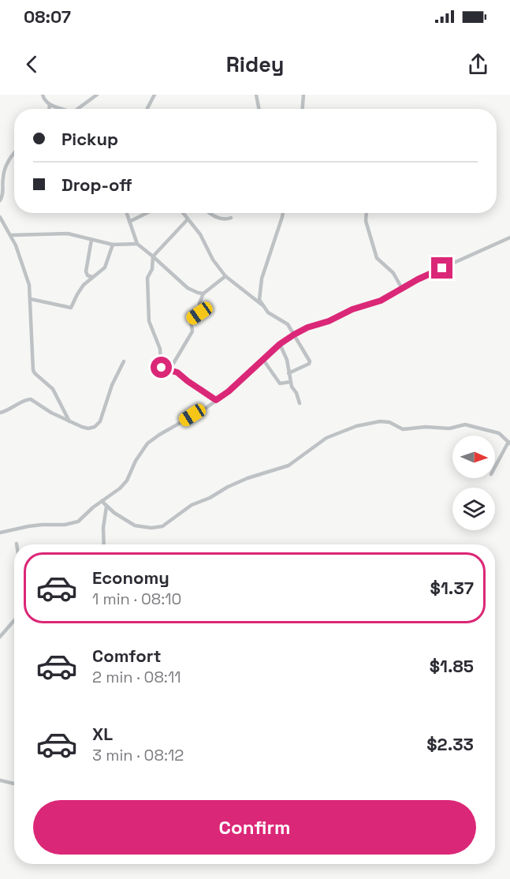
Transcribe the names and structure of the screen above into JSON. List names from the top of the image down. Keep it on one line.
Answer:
{"north":"right","page":{"status":"08:07","header":"Ridey","banner":["Pickup","Drop-off"],"list":[{"name":"Economy","note":"1 min · 08:10","value":"$1.37"},{"name":"Comfort","note":"2 min · 08:11","value":"$1.85"},{"name":"XL","note":"3 min · 08:12","value":"$2.33"}],"buttons":"Confirm"}}
